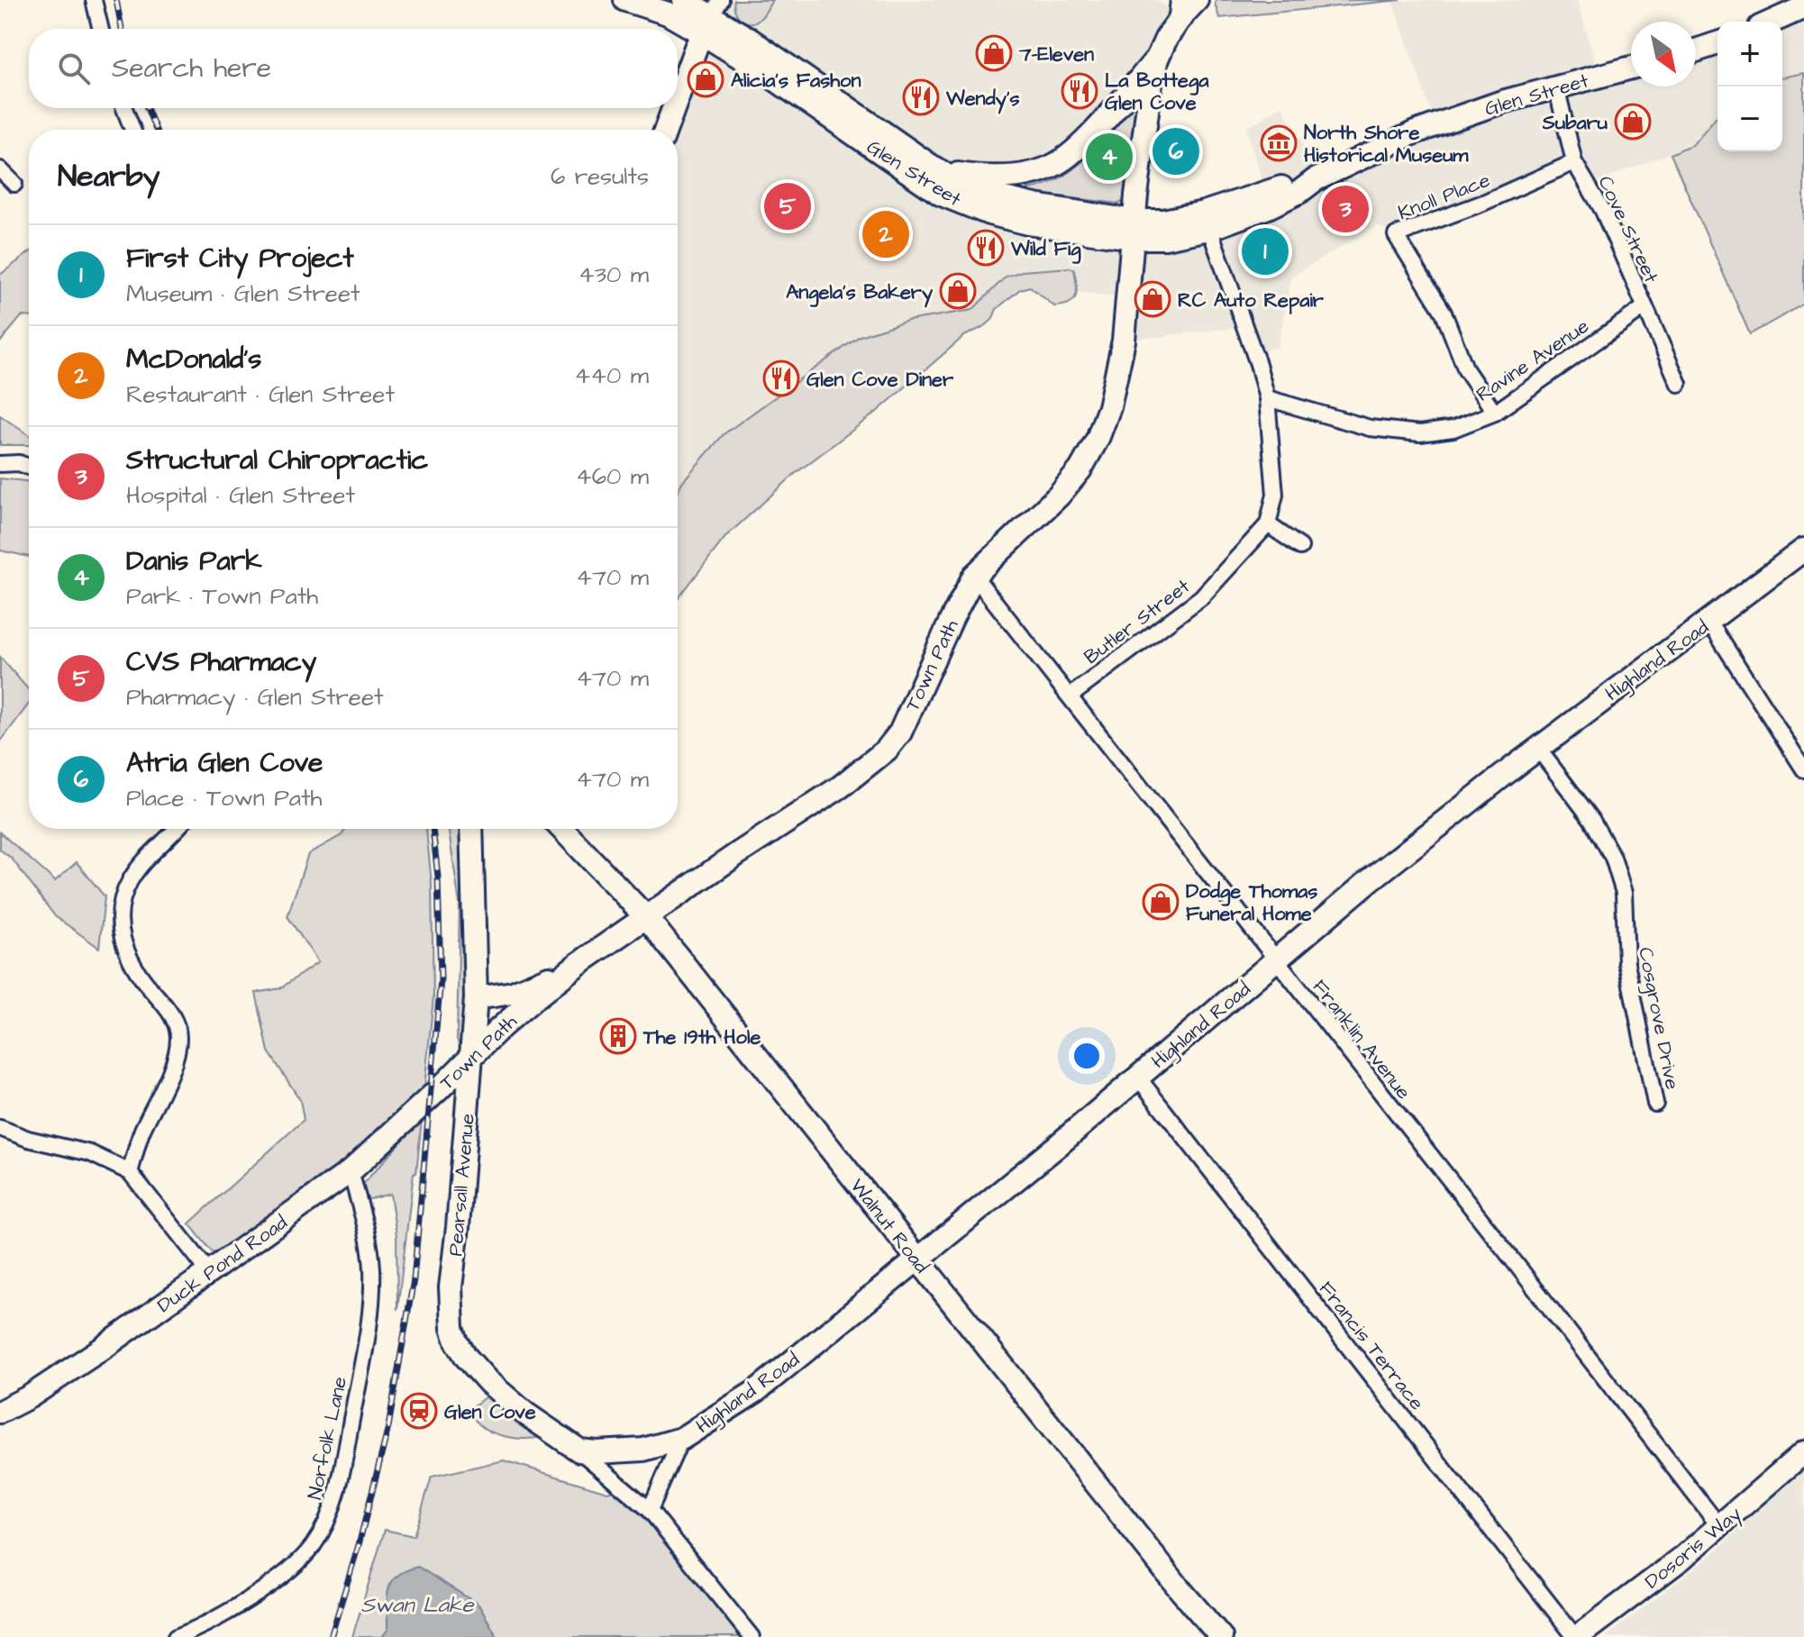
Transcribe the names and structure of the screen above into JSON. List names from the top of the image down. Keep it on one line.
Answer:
{"streets":{"street":["Glen Street","Knoll Place","Cove Street","Ravine Avenue","Butler Street","Highland Road","Town Path","Cosgrove Drive","Franklin Avenue","Pearsall Avenue","Walnut Road","Duck Pond Road","Francis Terrace","Norfolk Lane","Dosoris Way"]},"crossings":[["Glen Street","Cove Street"],["Glen Street","Town Path"],["Knoll Place","Cove Street"],["Knoll Place","Ravine Avenue"],["Cove Street","Ravine Avenue"],["Butler Street","Franklin Avenue"],["Highland Road","Cosgrove Drive"],["Highland Road","Franklin Avenue"],["Highland Road","Pearsall Avenue"],["Highland Road","Walnut Road"],["Highland Road","Francis Terrace"],["Town Path","Franklin Avenue"],["Town Path","Pearsall Avenue"],["Town Path","Walnut Road"],["Town Path","Duck Pond Road"],["Franklin Avenue","Dosoris Way"],["Duck Pond Road","Norfolk Lane"],["Francis Terrace","Dosoris Way"]],"water":["Swan Lake"],"places":{"shop":["7-Eleven","Alicia's Fashon","Subaru","Angela's Bakery","RC Auto Repair","Dodge Thomas Funeral Home"],"restaurant":["La Bottega Glen Cove","Wendy's","Wild Fig","Glen Cove Diner"],"museum":["North Shore Historical Museum"],"building":["The 19th Hole"],"station":["Glen Cove"]},"north":"bottom right","page":{"map_buttons":["+","−"],"search":"Search here","pins":["6","4","5","3","2","1"],"heading":["Nearby","6 results"],"list":[{"mark":"1","name":"First City Project","note":"Museum · Glen Street","value":"430 m"},{"mark":"2","name":"McDonald's","note":"Restaurant · Glen Street","value":"440 m"},{"mark":"3","name":"Structural Chiropractic","note":"Hospital · Glen Street","value":"460 m"},{"mark":"4","name":"Danis Park","note":"Park · Town Path","value":"470 m"},{"mark":"5","name":"CVS Pharmacy","note":"Pharmacy · Glen Street","value":"470 m"},{"mark":"6","name":"Atria Glen Cove","note":"Place · Town Path","value":"470 m"}]}}
